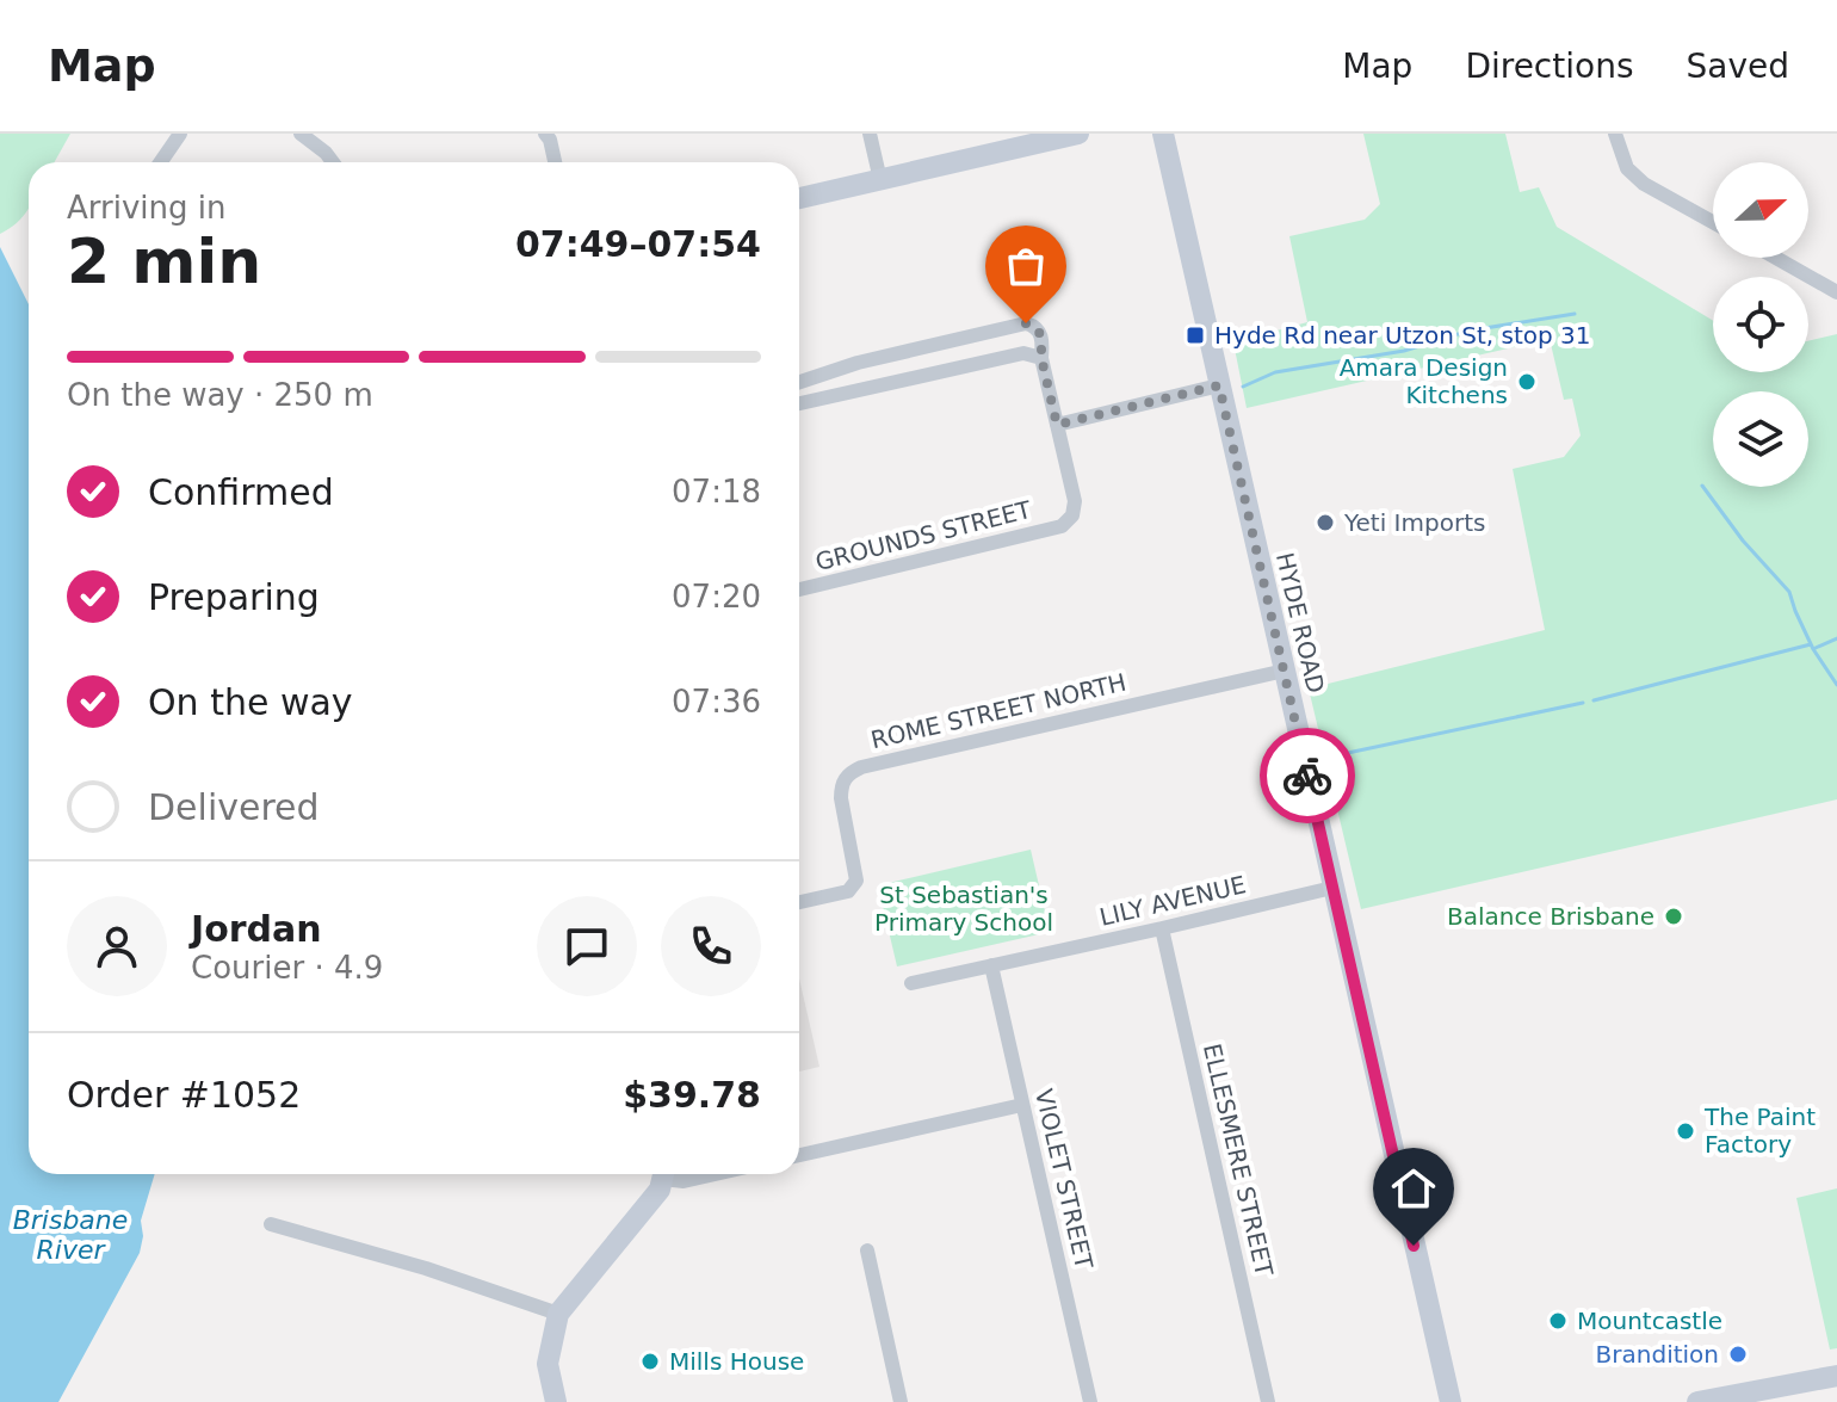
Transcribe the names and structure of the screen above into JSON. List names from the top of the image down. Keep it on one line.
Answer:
{"streets":{"street":["GROUNDS STREET","HYDE ROAD","ROME STREET NORTH","LILY AVENUE","ELLESMERE STREET","VIOLET STREET"]},"crossings":[["HYDE ROAD","ROME STREET NORTH"],["HYDE ROAD","LILY AVENUE"],["LILY AVENUE","ELLESMERE STREET"],["LILY AVENUE","VIOLET STREET"]],"water":["Brisbane River"],"parks":["St Sebastian's Primary School"],"places":{"transit":["Hyde Rd near Utzon St, stop 31"],"other":["Amara Design Kitchens","Yeti Imports","Balance Brisbane","The Paint Factory","Mountcastle","Brandition","Mills House"]},"north":"right","page":{"header":"Map","nav":["Map","Directions","Saved"],"heading":["2 min","Arriving in","07:49–07:54"],"panel":["Jordan","Courier · 4.9","Order #1052","$39.78"],"bar":"On the way · 250 m","list":[["Confirmed","07:18"],["Preparing","07:20"],["On the way","07:36"],"Delivered"]}}
